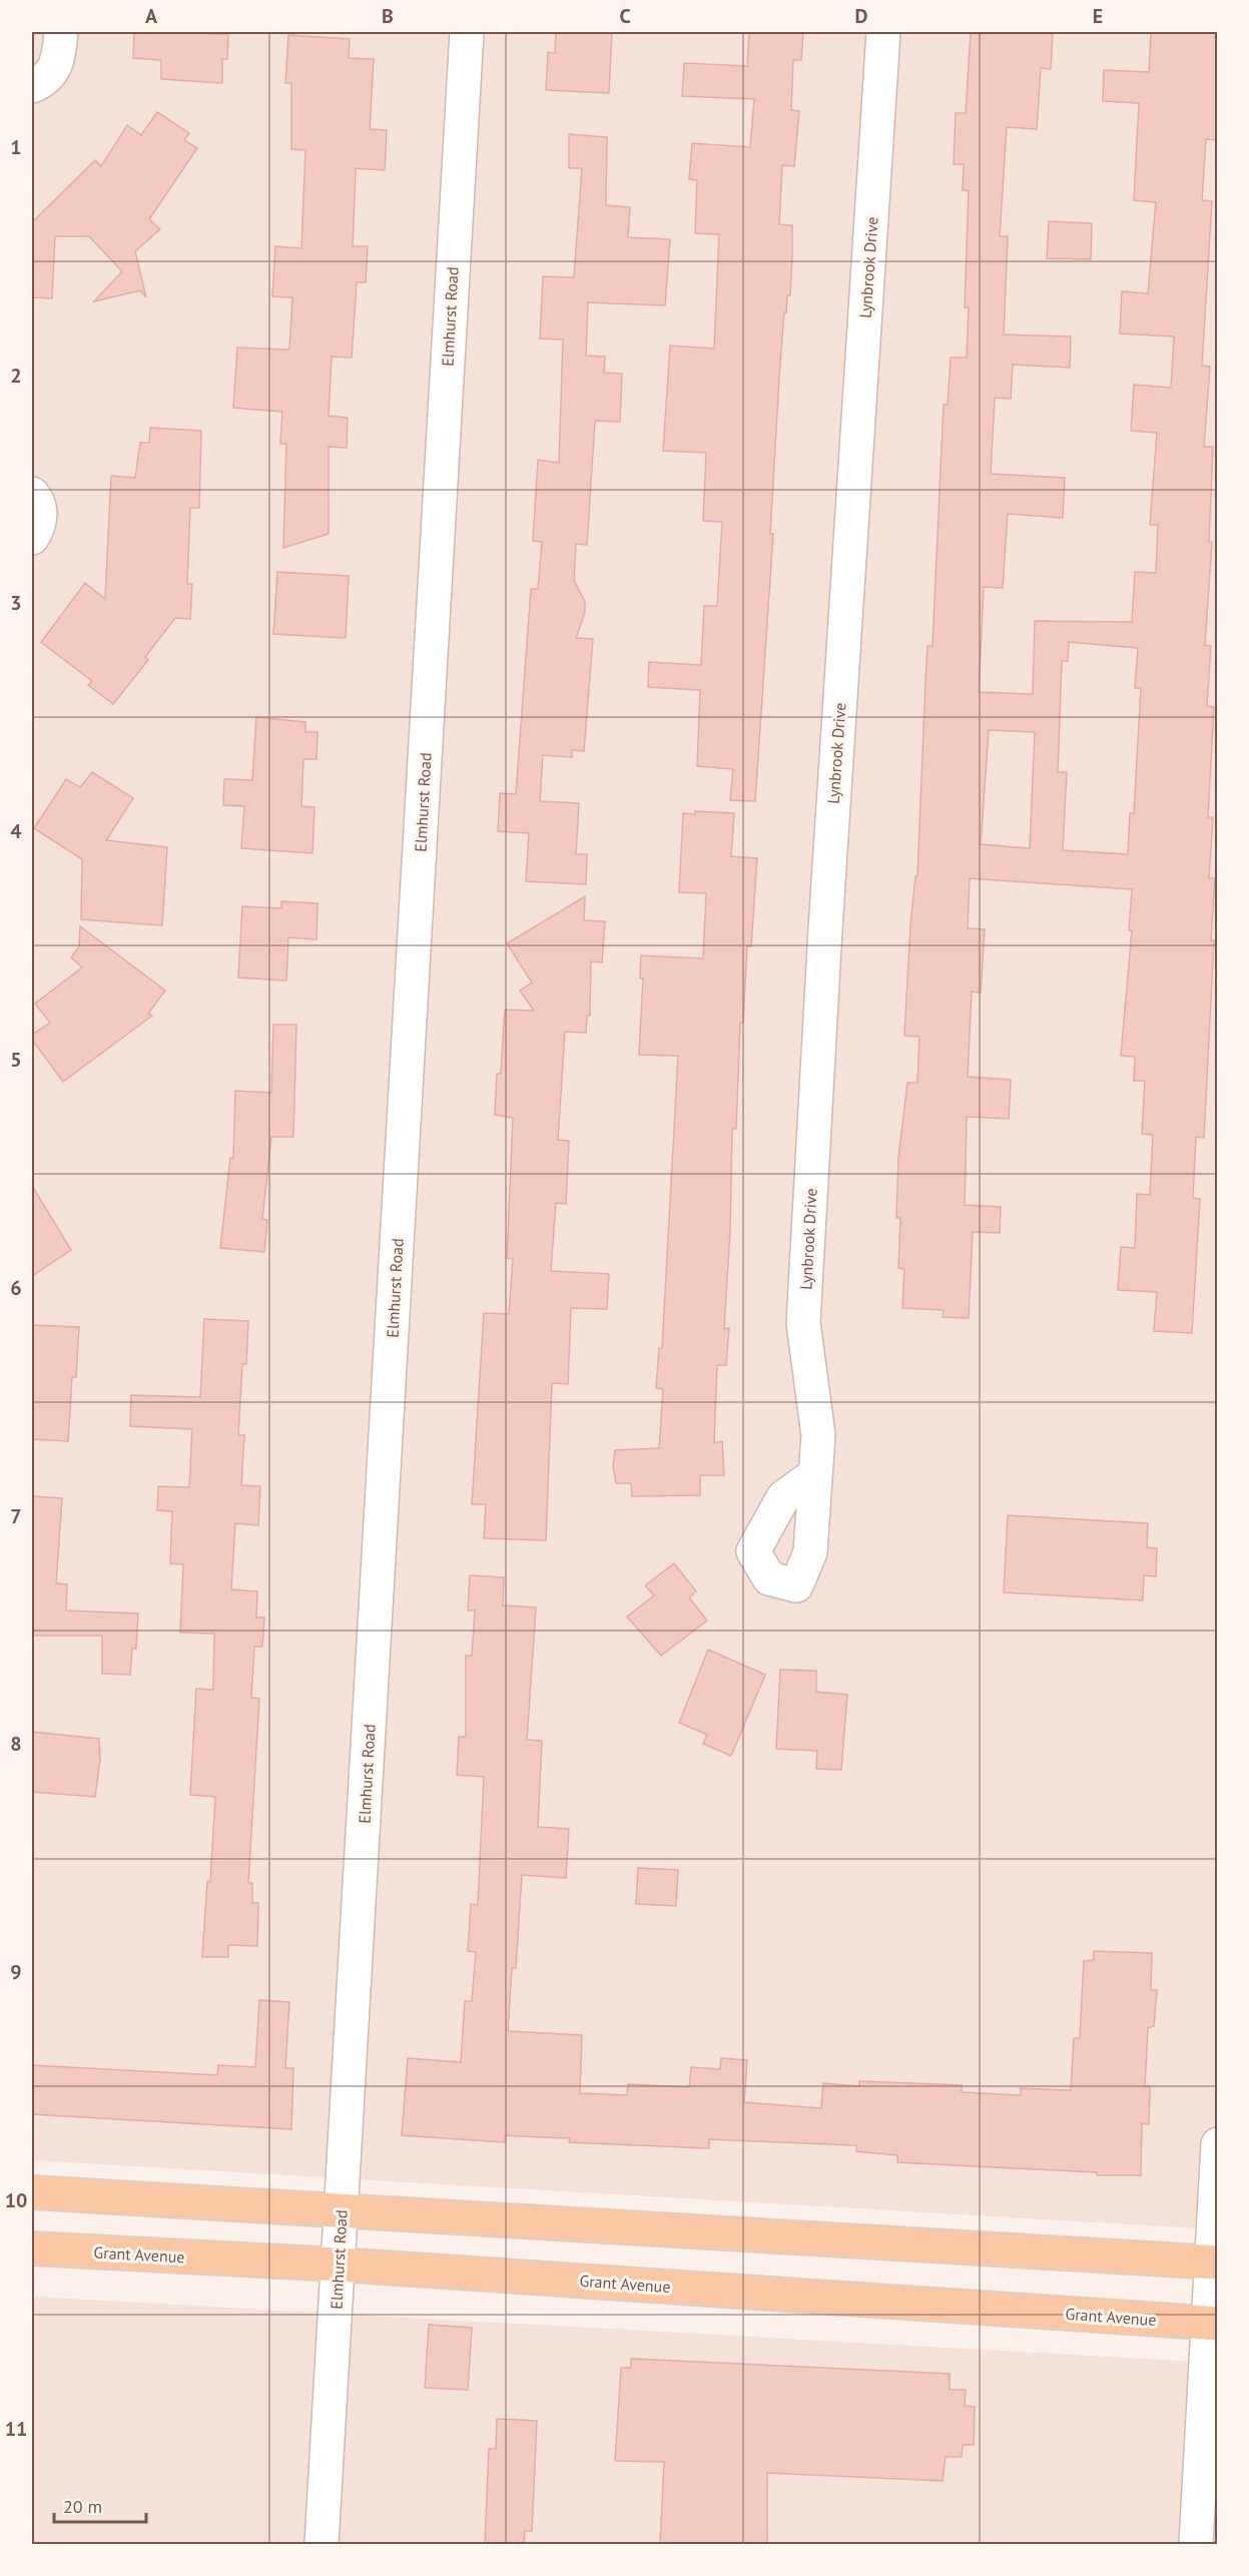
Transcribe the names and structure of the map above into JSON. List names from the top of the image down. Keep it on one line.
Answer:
{"streets":{"main road":["Grant Avenue"],"street":["Lynbrook Drive","Elmhurst Road"]},"crossings":[["Elmhurst Road","Grant Avenue"]],"scale_bar":"20 m","grid":{"columns":["A","B","C","D","E"],"rows":["1","2","3","4","5","6","7","8","9","10","11"]}}
